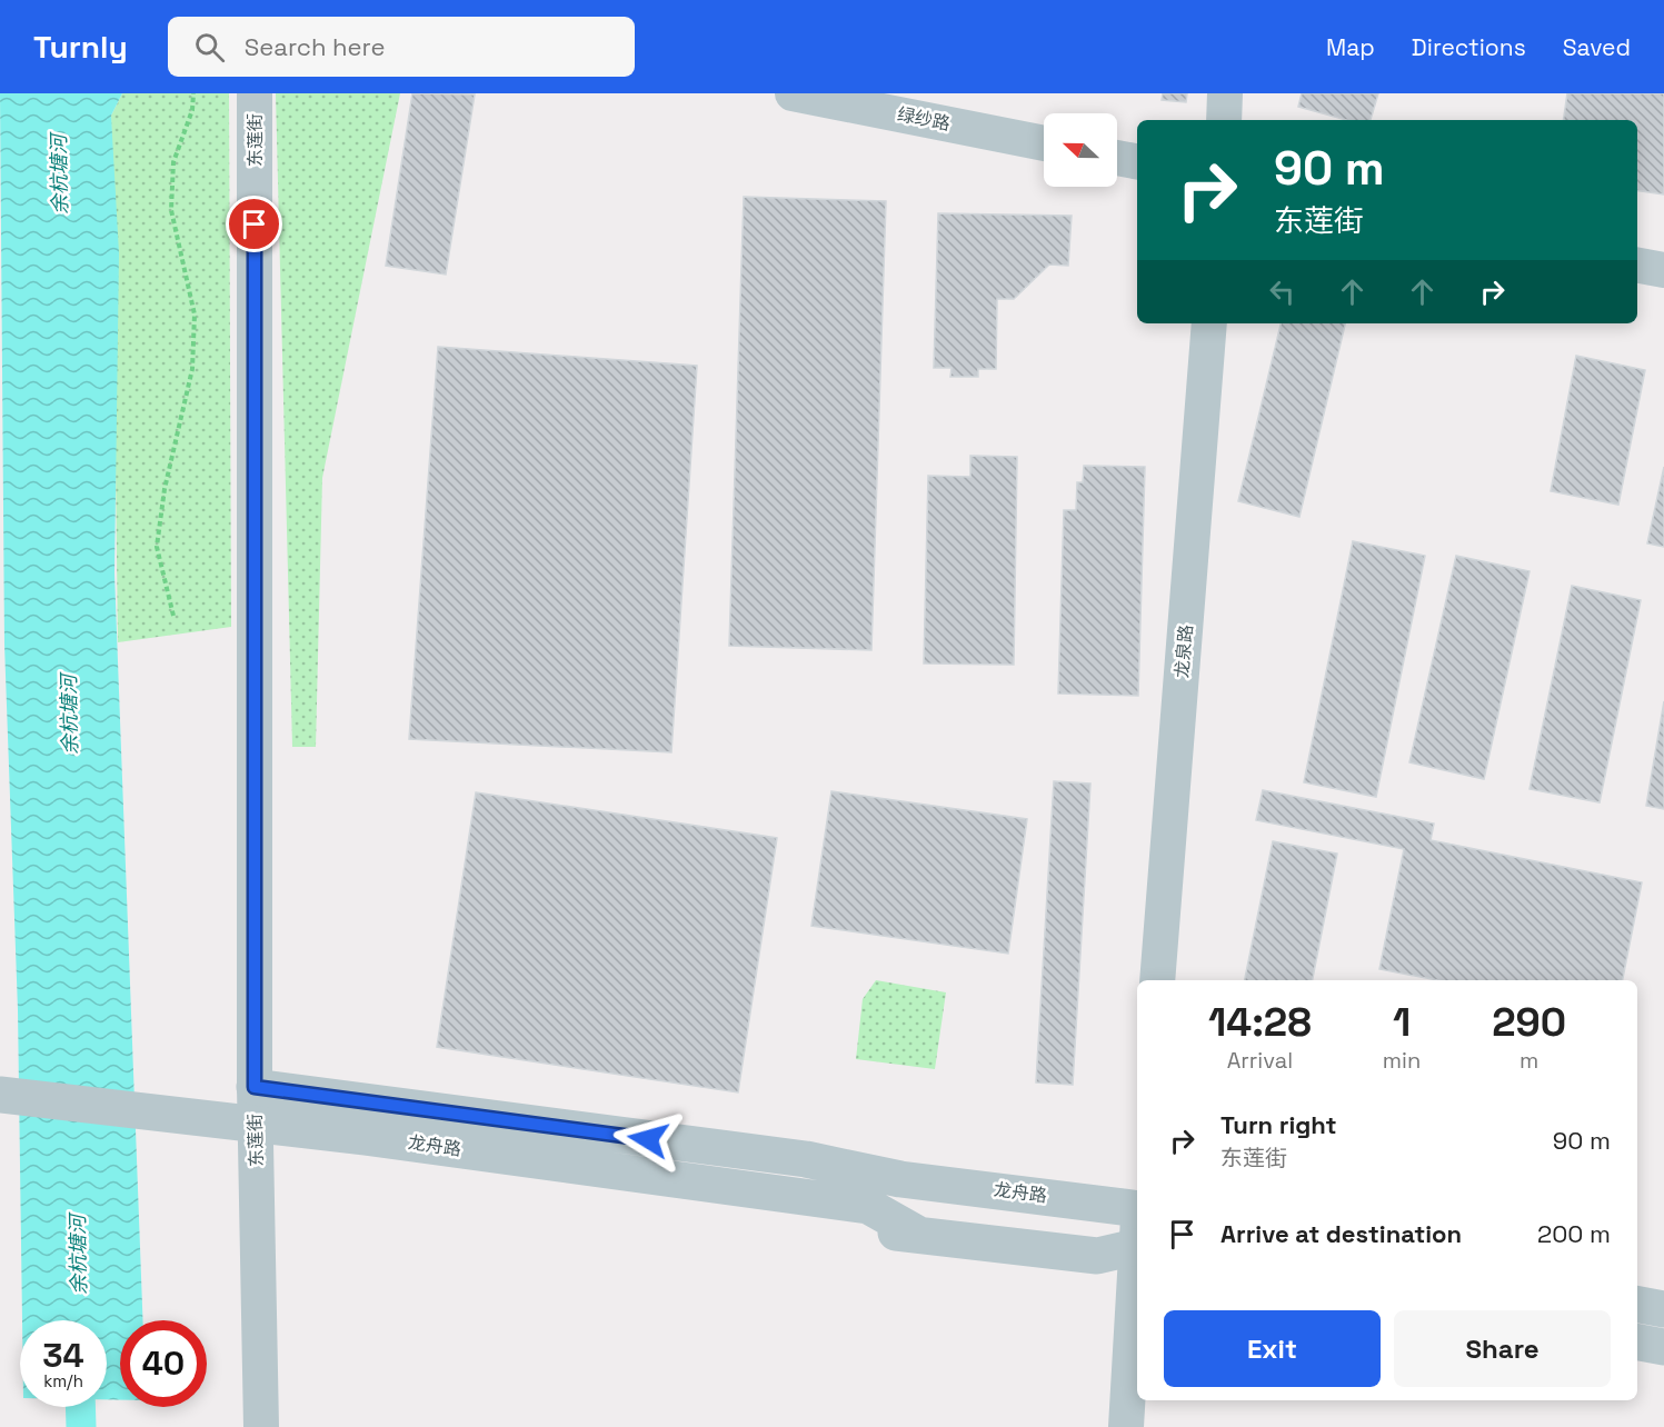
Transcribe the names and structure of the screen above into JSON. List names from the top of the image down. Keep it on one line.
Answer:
{"streets":{"street":["绿纱路","东莲街","龙泉路","龙舟路"]},"crossings":[["东莲街","龙舟路"]],"water":["余杭塘河"],"north":"left","page":{"header":"Turnly","search":"Search here","nav":["Map","Directions","Saved"],"turn":["90 m","东莲街"],"eta":["14:28","Arrival","1","min","290","m"],"list":[{"name":"Turn right","note":"东莲街","value":"90 m"},{"name":"Arrive at destination","value":"200 m"}],"buttons":["Exit","Share"],"speed":"34 km/h","limit":"40"}}
